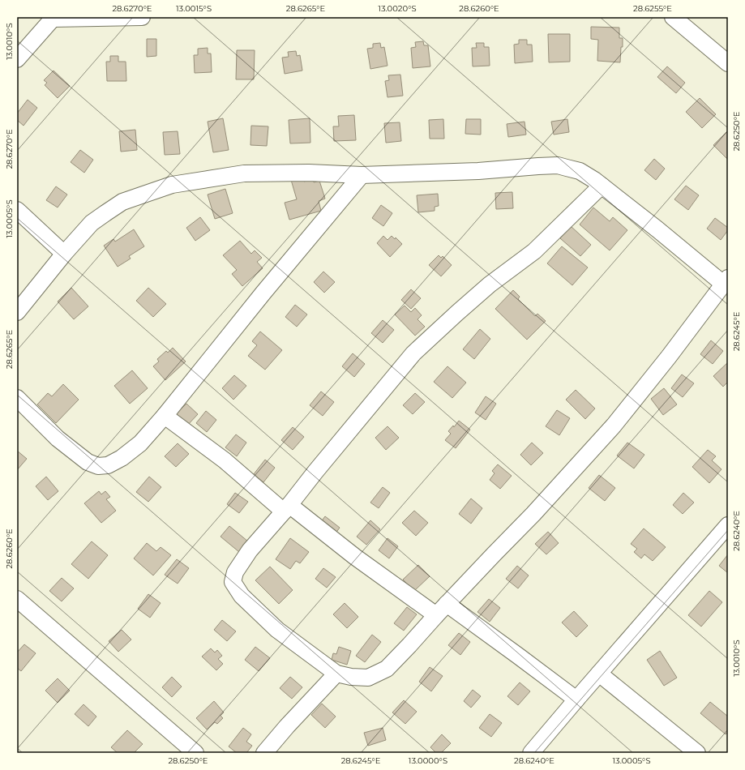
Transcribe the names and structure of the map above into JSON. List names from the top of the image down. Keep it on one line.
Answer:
{"coordinates":["28.6270°E","13.0015°S","28.6265°E","13.0020°S","28.6260°E","28.6255°E","13.0010°S","28.6250°E","13.0005°S","28.6245°E","28.6240°E","13.0000°S"]}
